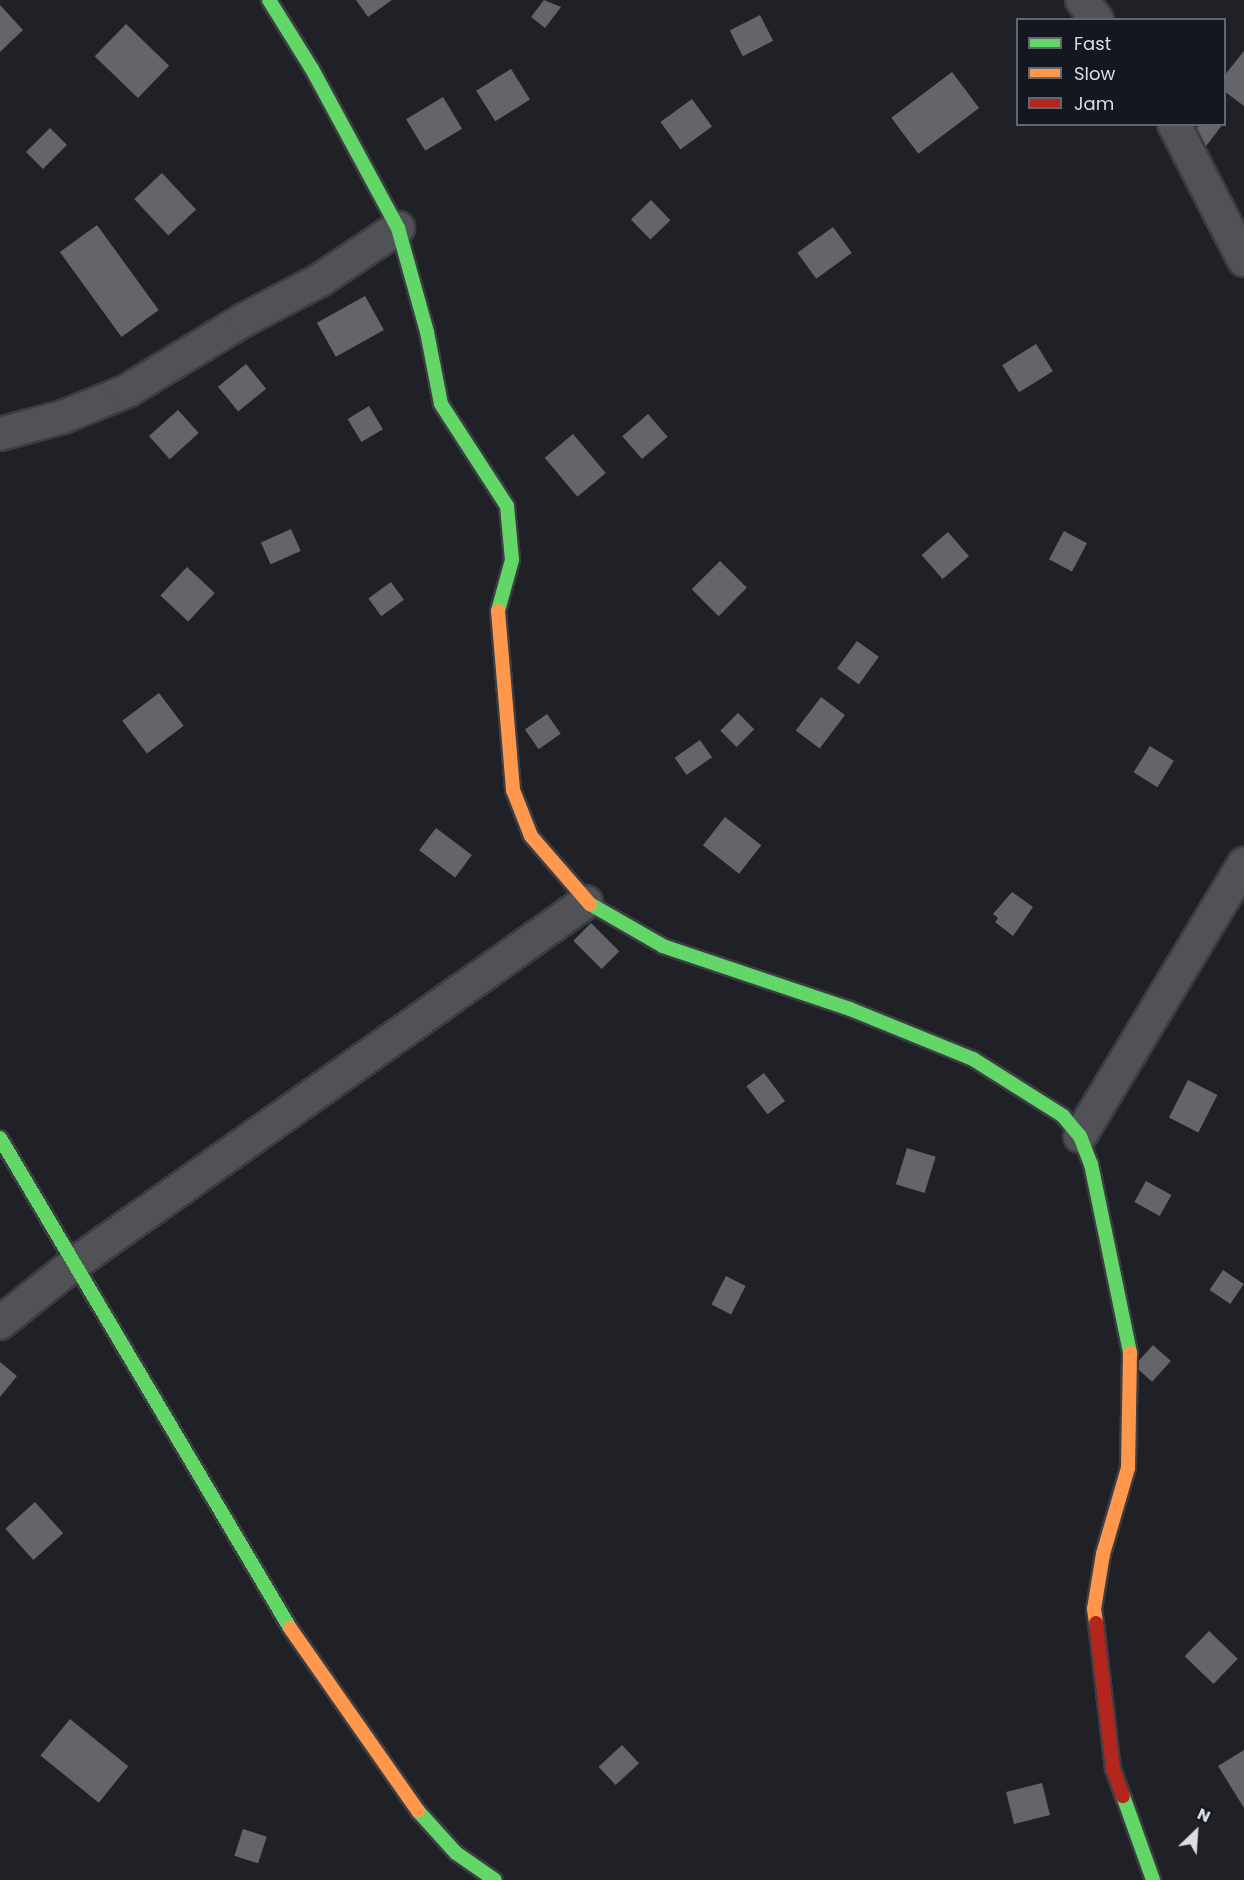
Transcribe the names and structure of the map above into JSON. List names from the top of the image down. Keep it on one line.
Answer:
{"legend":["Fast","Slow","Jam"],"north":"top right"}
